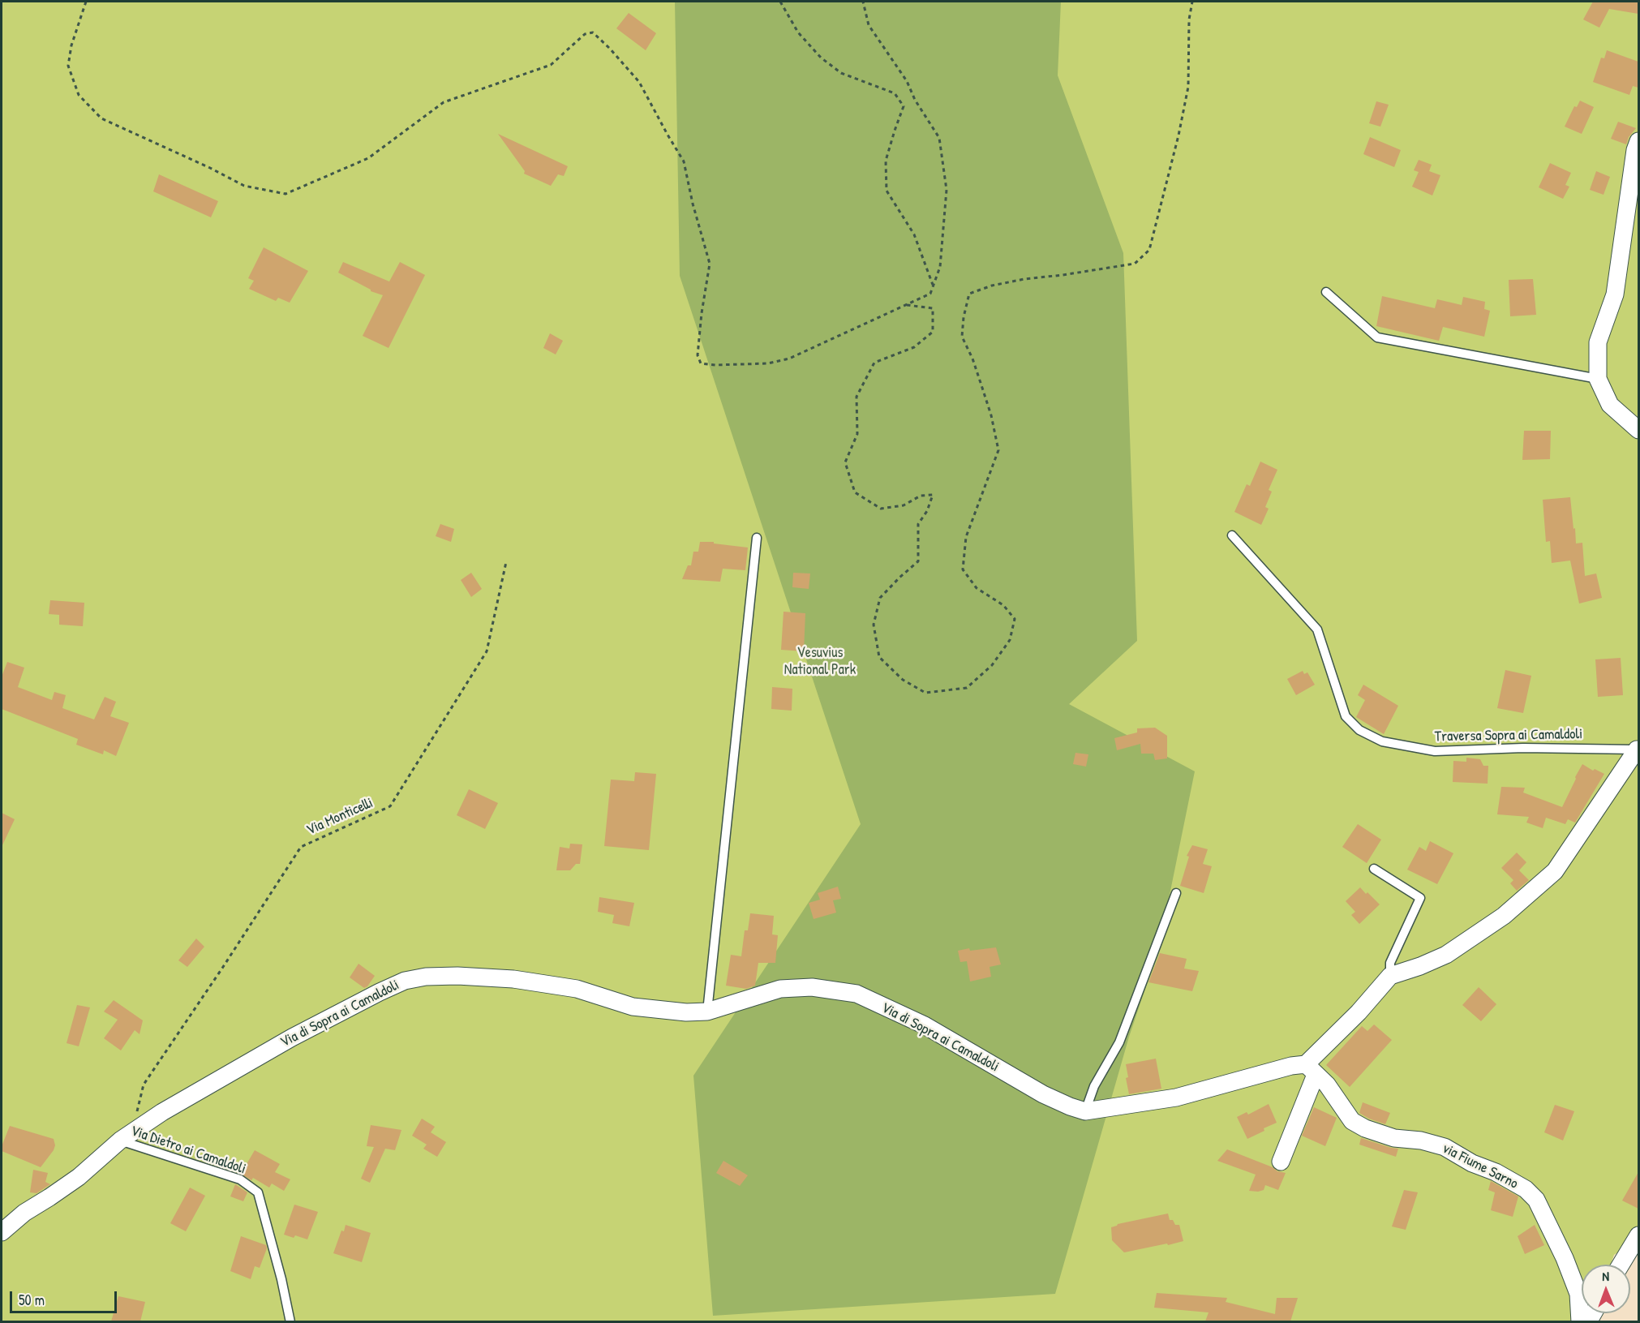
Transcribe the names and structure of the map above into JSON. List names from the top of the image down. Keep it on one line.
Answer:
{"streets":{"street":["Via di Sopra ai Camaldoli","via Fiume Sarno"],"lane":["Traversa Sopra ai Camaldoli","Via Dietro ai Camaldoli"],"path":["Via Monticelli"]},"crossings":[["Via Monticelli","Via di Sopra ai Camaldoli"],["Via Monticelli","Via Dietro ai Camaldoli"],["Via di Sopra ai Camaldoli","Via Dietro ai Camaldoli"],["Via di Sopra ai Camaldoli","via Fiume Sarno"]],"parks":["Vesuvius National Park"],"scale_bar":"50 m","north":"top"}
